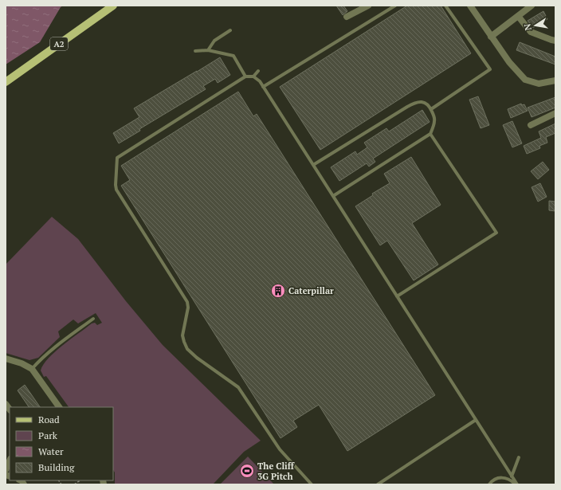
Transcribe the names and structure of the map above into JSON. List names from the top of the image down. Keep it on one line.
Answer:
{"streets":{"main road":["A2"]},"places":{"building":["Caterpillar"],"sports":["The Cliff 3G Pitch"]},"legend":["Road","Park","Water","Building"],"north":"left"}
